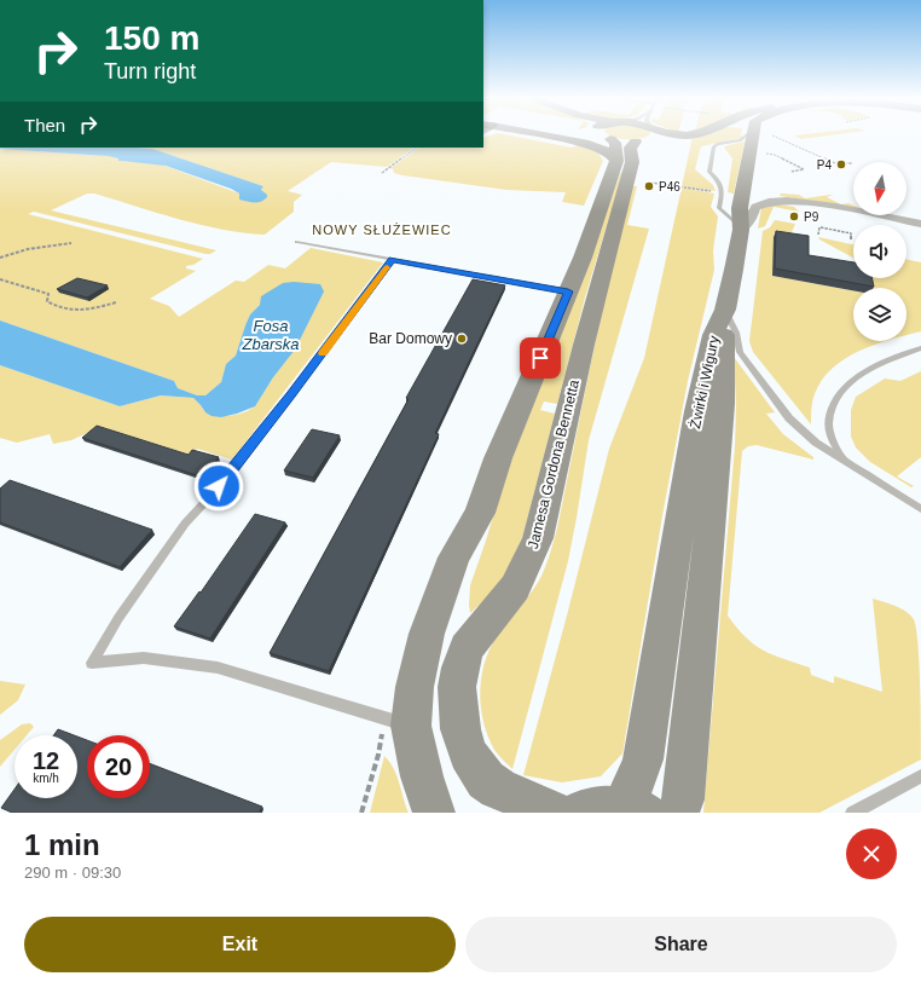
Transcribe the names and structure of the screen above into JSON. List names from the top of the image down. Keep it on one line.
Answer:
{"streets":{"main road":["Żwirki i Wigury","Jamesa Gordona Bennetta"]},"districts":["NOWY SŁUŻEWIEC"],"water":["Fosa Zbarska"],"places":["P4","P46","P9","Bar Domowy"],"north":"bottom","page":{"turn":["150 m","Turn right"],"then":"Then","speed":"12 km/h","limit":"20","heading":["1 min","290 m · 09:30"],"buttons":["Exit","Share"]}}
